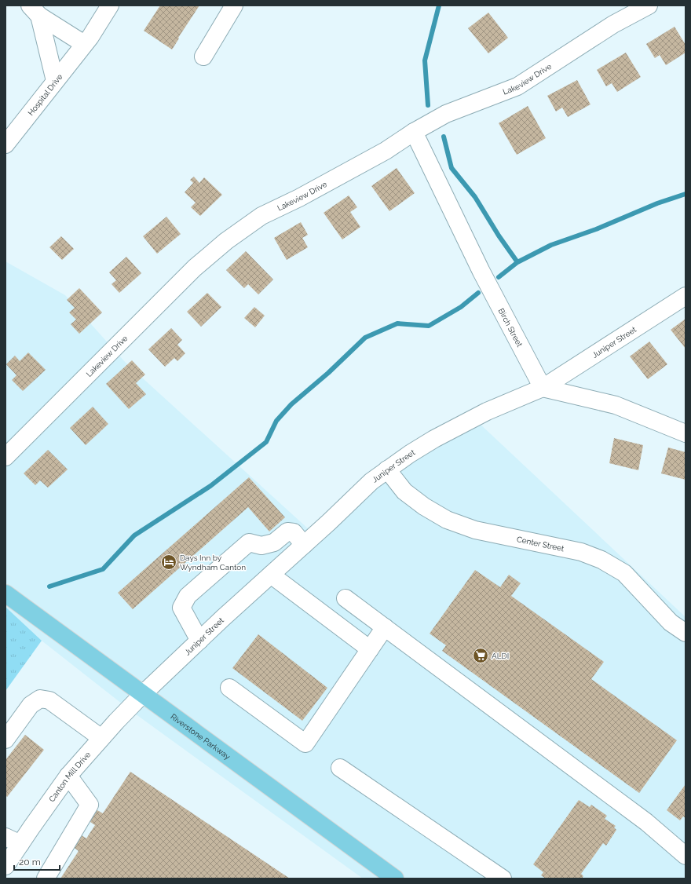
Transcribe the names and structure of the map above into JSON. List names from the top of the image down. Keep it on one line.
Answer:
{"streets":{"main road":["Riverstone Parkway"],"street":["Lakeview Drive","Hospital Drive","Birch Street","Juniper Street","Center Street","Canton Mill Drive"]},"crossings":[["Lakeview Drive","Birch Street"],["Birch Street","Juniper Street"],["Juniper Street","Center Street"],["Juniper Street","Riverstone Parkway"],["Juniper Street","Canton Mill Drive"],["Riverstone Parkway","Canton Mill Drive"]],"places":{"hotel":["Days Inn by Wyndham Canton"],"supermarket":["ALDI"]},"scale_bar":"20 m"}
